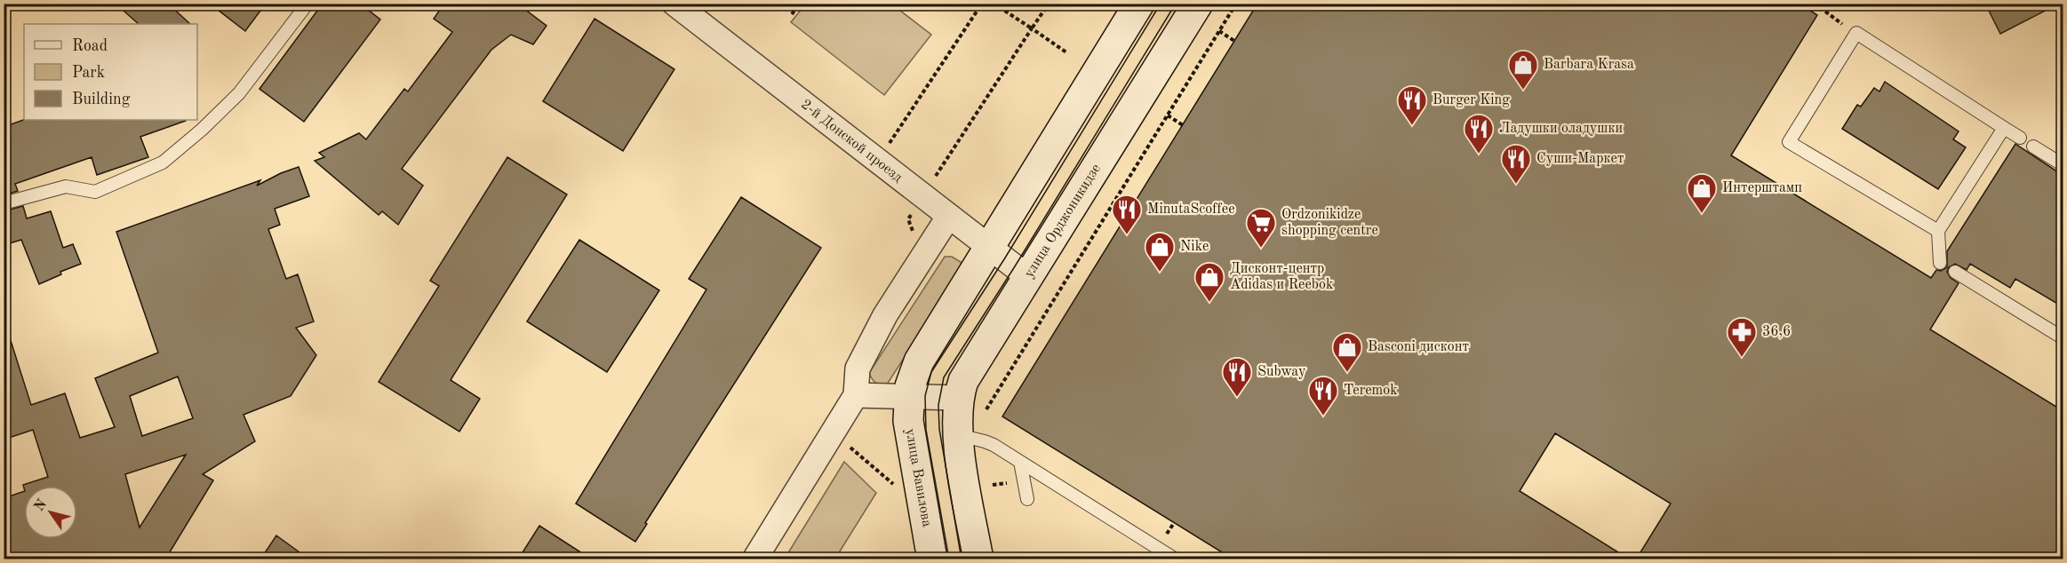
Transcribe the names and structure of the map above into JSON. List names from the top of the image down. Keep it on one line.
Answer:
{"streets":{"main road":["улица Орджоникидзе","улица Вавилова"],"street":["2-й Донской проезд"]},"crossings":[["2-й Донской проезд","улица Орджоникидзе"]],"places":{"shop":["Barbara Krasa","Интерштамп","Nike","Дисконт-центр Adidas и Reebok","Basconi дисконт"],"restaurant":["Burger King","Ладушки оладушки","Суши-Маркет","MinutaScoffee","Subway","Teremok"],"supermarket":["Ordzonikidze shopping centre"],"pharmacy":["36,6"]},"legend":["Road","Park","Building"],"north":"top left"}
